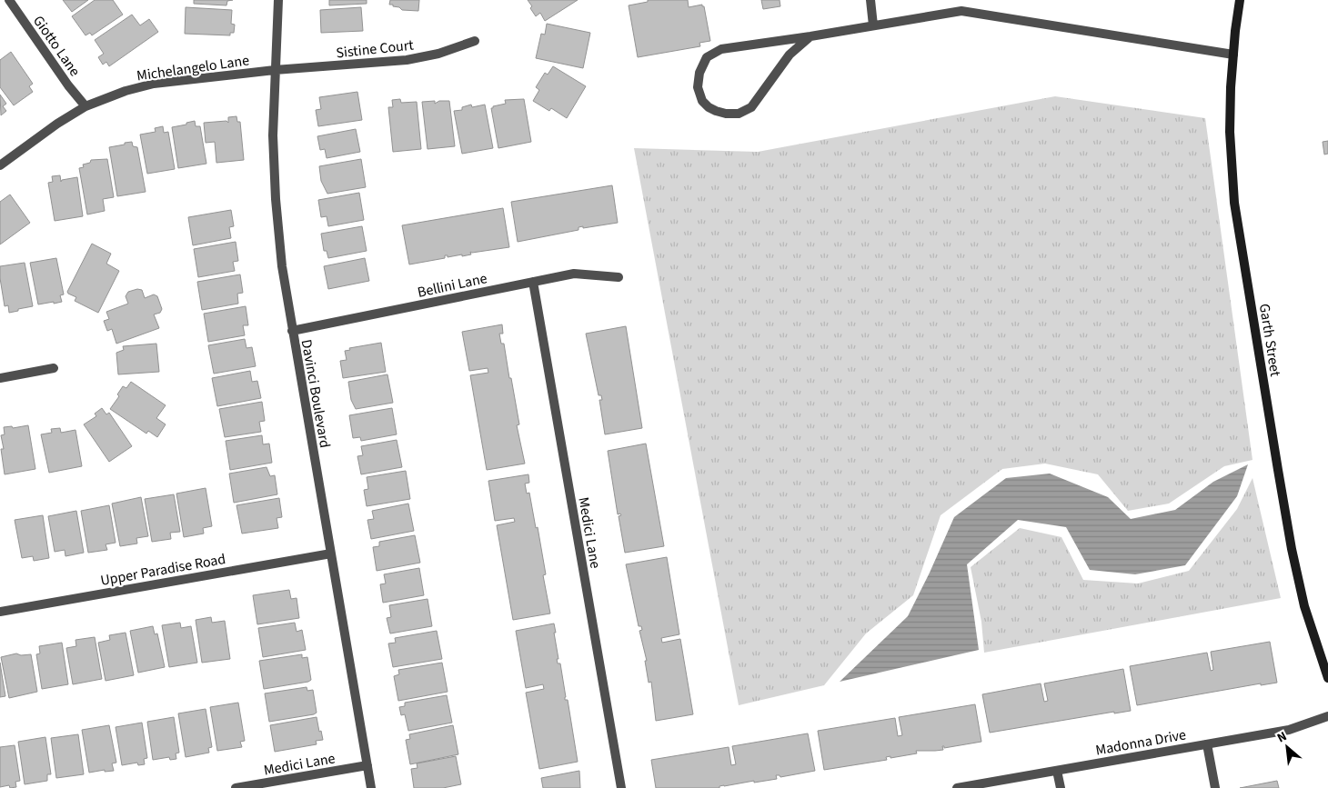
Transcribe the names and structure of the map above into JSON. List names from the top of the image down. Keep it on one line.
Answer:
{"streets":{"street":["Giotto Lane","Sistine Court","Michelangelo Lane","Bellini Lane","Garth Street","Davinci Boulevard","Medici Lane","Upper Paradise Road","Madonna Drive"]},"crossings":[["Giotto Lane","Michelangelo Lane"],["Sistine Court","Michelangelo Lane"],["Sistine Court","Davinci Boulevard"],["Michelangelo Lane","Davinci Boulevard"],["Bellini Lane","Davinci Boulevard"],["Bellini Lane","Medici Lane"],["Davinci Boulevard","Medici Lane"],["Davinci Boulevard","Upper Paradise Road"]],"north":"top left"}
